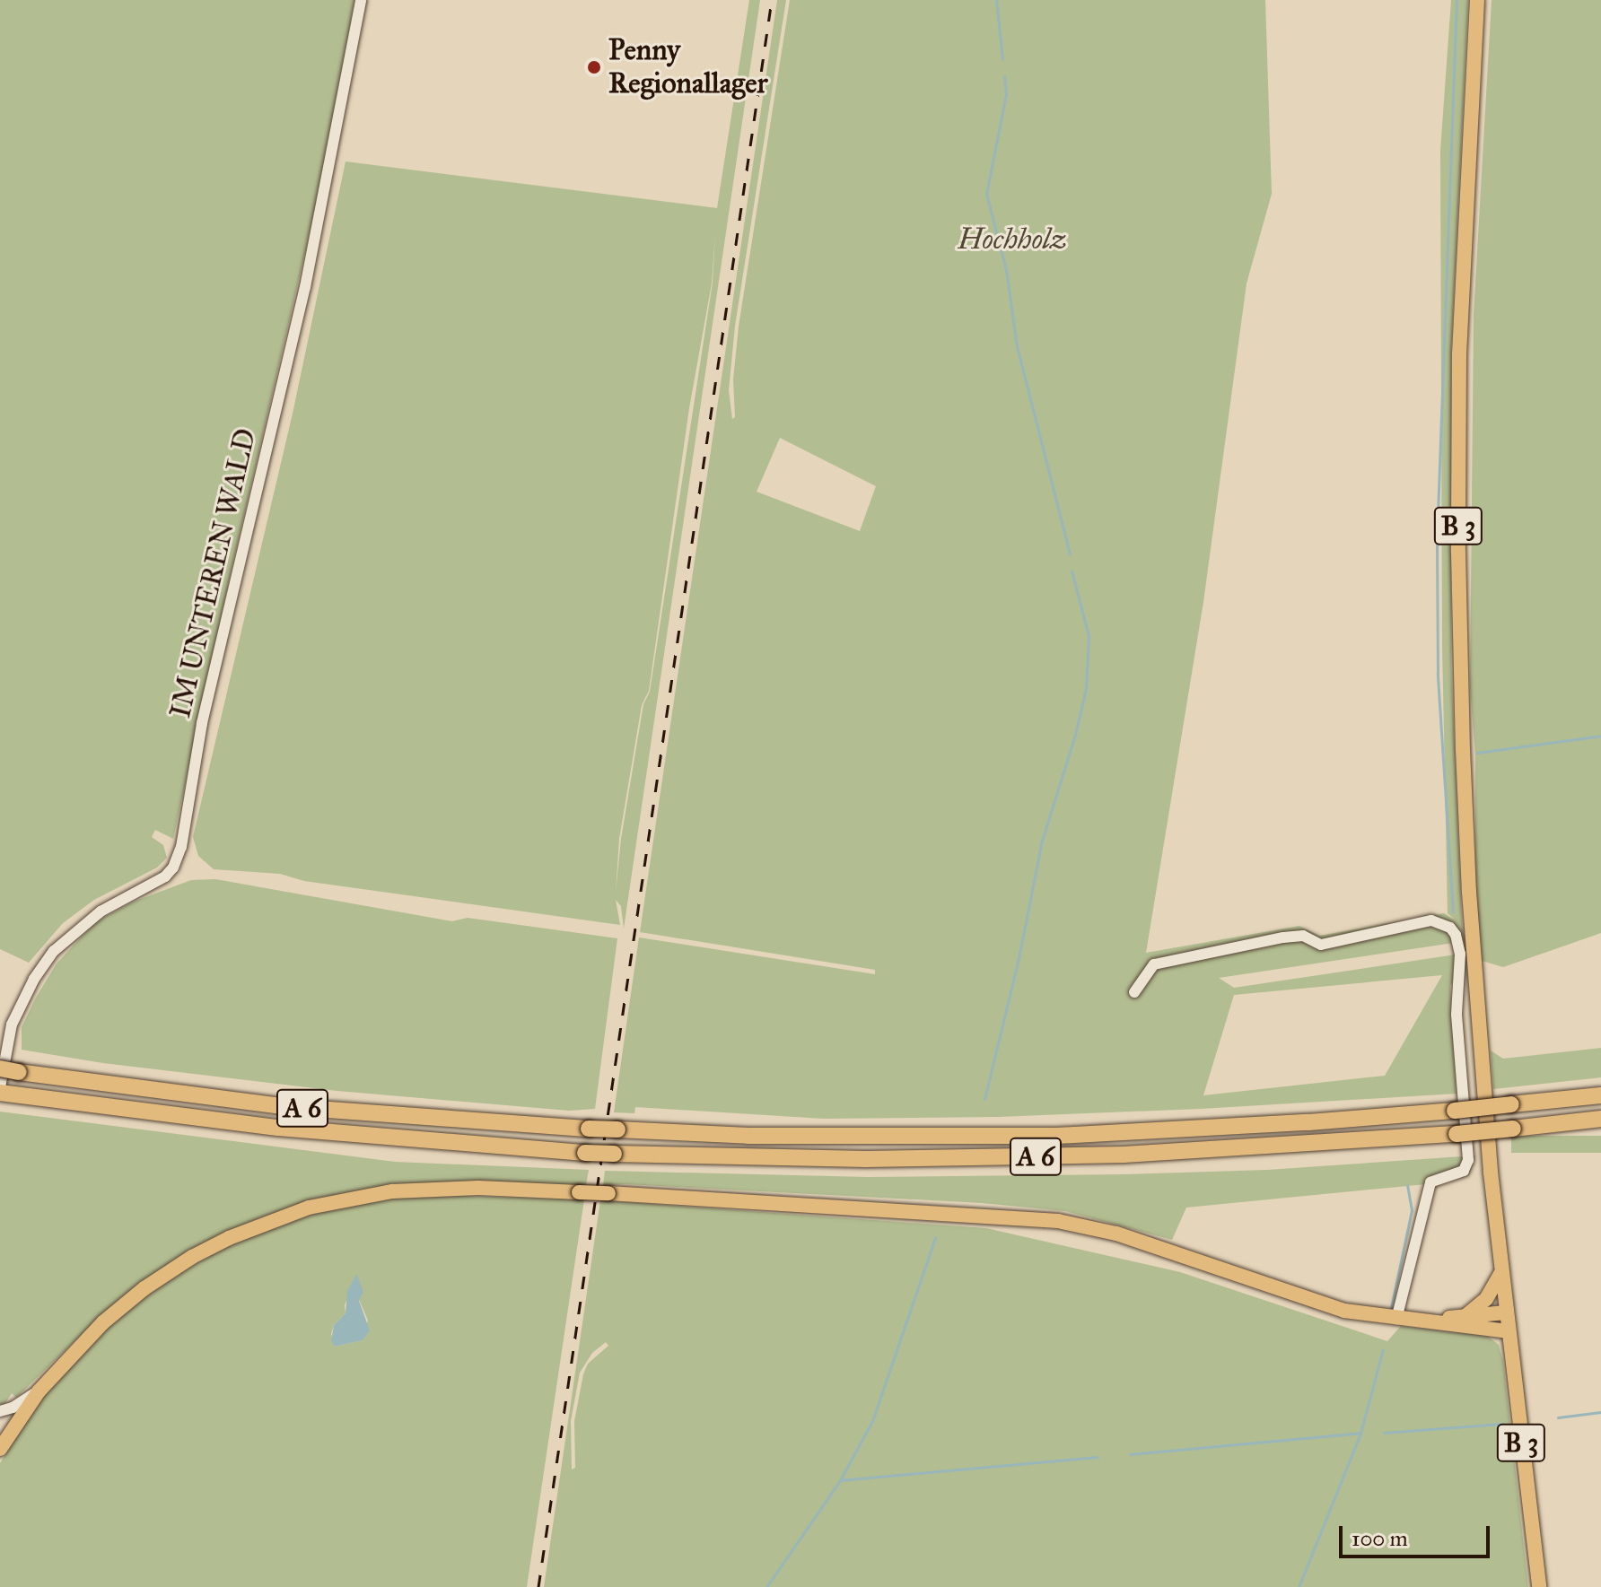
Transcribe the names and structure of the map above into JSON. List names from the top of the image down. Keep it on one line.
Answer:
{"streets":{"highway":["A 6"],"main road":["B 3"],"street":["IM UNTEREN WALD"]},"crossings":[["IM UNTEREN WALD","A 6"]],"parks":["Hochholz"],"places":["Penny Regionallager"],"scale_bar":"100 m"}
